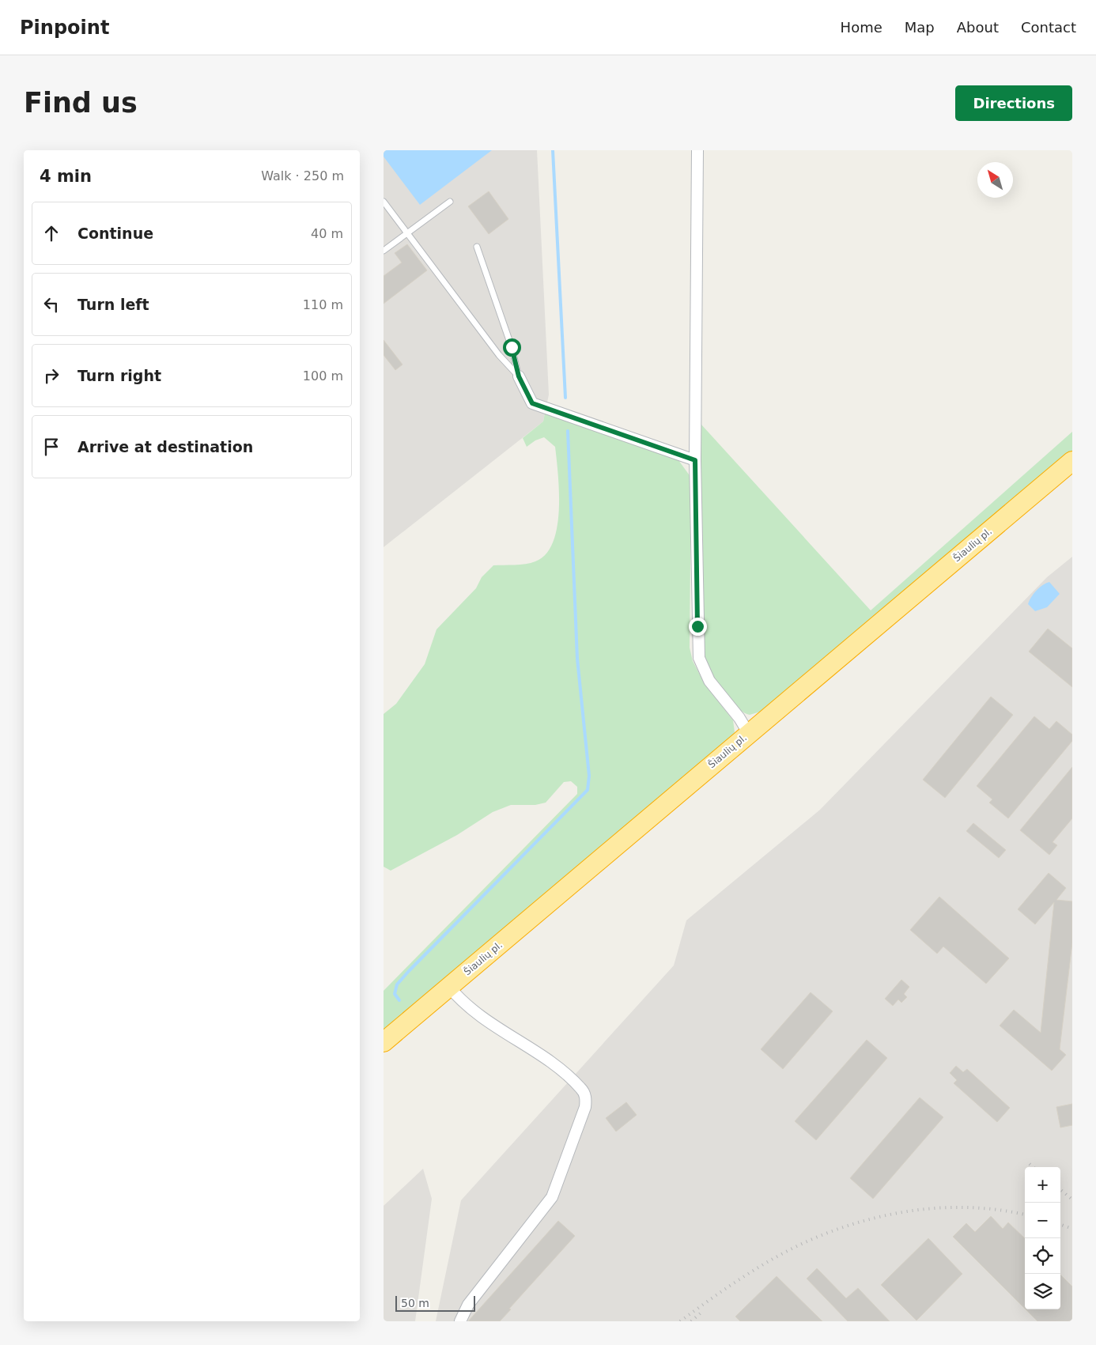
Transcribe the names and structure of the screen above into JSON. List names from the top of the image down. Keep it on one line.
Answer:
{"streets":{"highway":["Šiaulių pl."]},"scale_bar":"50 m","north":"top left","page":{"header":"Pinpoint","nav":["Home","Map","About","Contact"],"buttons":"Directions","title":"Find us","heading":["4 min","Walk · 250 m"],"list":[["Continue","40 m"],["Turn left","110 m"],["Turn right","100 m"],"Arrive at destination"],"map_buttons":["+","−"],"scale":"50 m"}}
